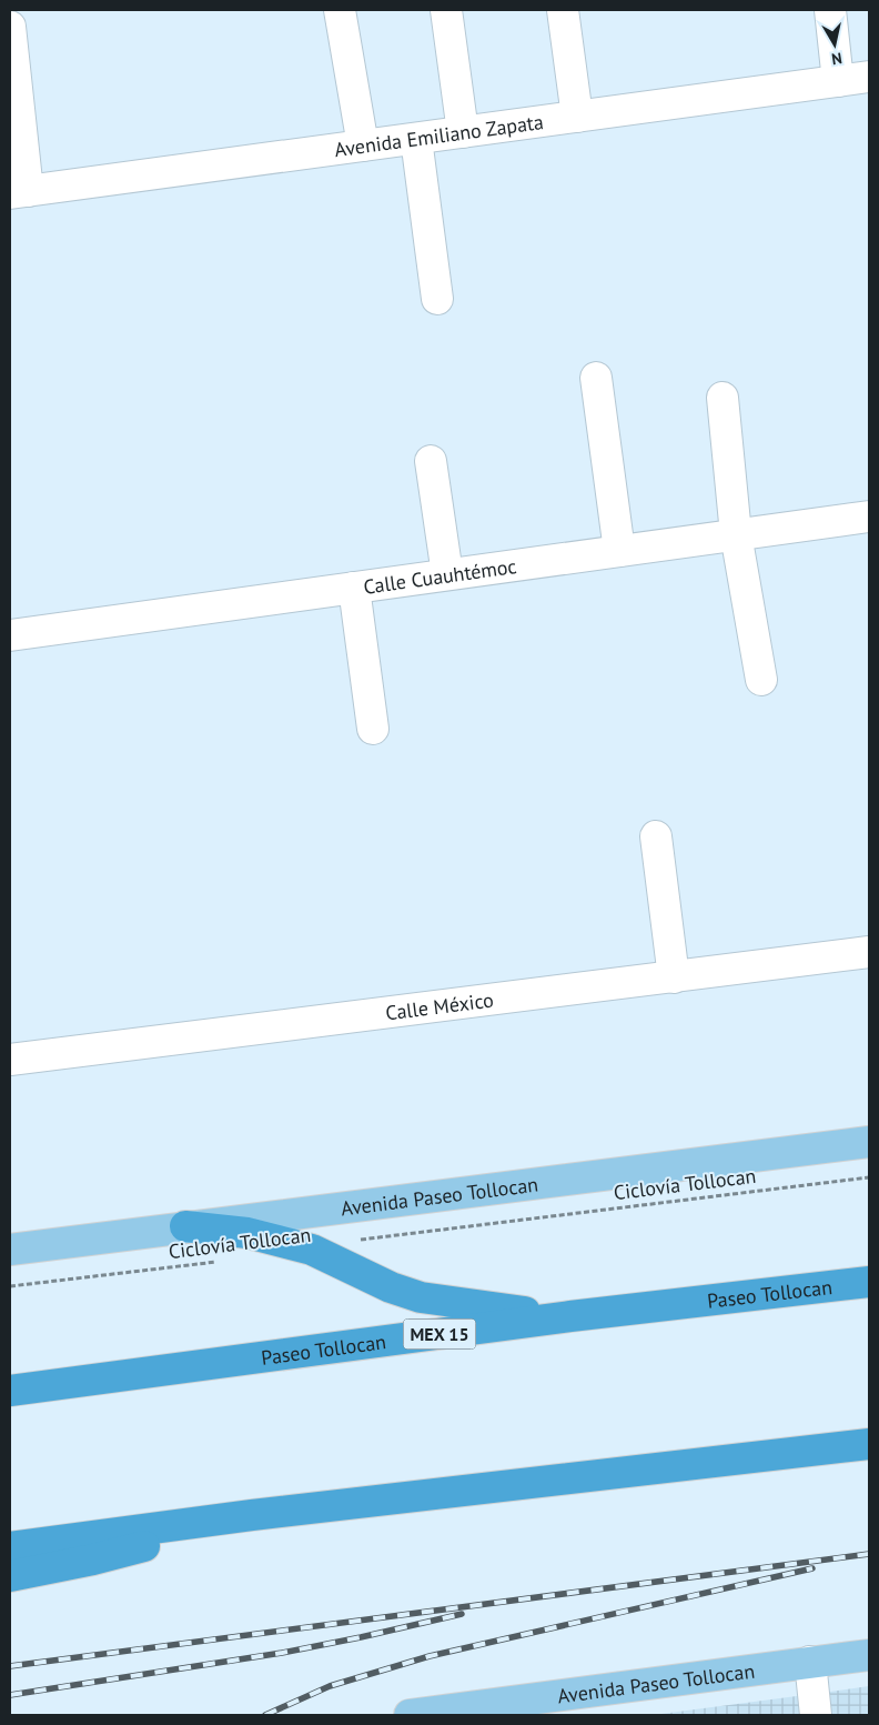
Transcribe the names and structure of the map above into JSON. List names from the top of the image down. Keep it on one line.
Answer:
{"streets":{"highway":["Paseo Tollocan","MEX 15"],"main road":["Avenida Paseo Tollocan"],"street":["Avenida Emiliano Zapata","Calle Cuauhtémoc","Calle México"],"path":["Ciclovía Tollocan"]},"north":"bottom"}
